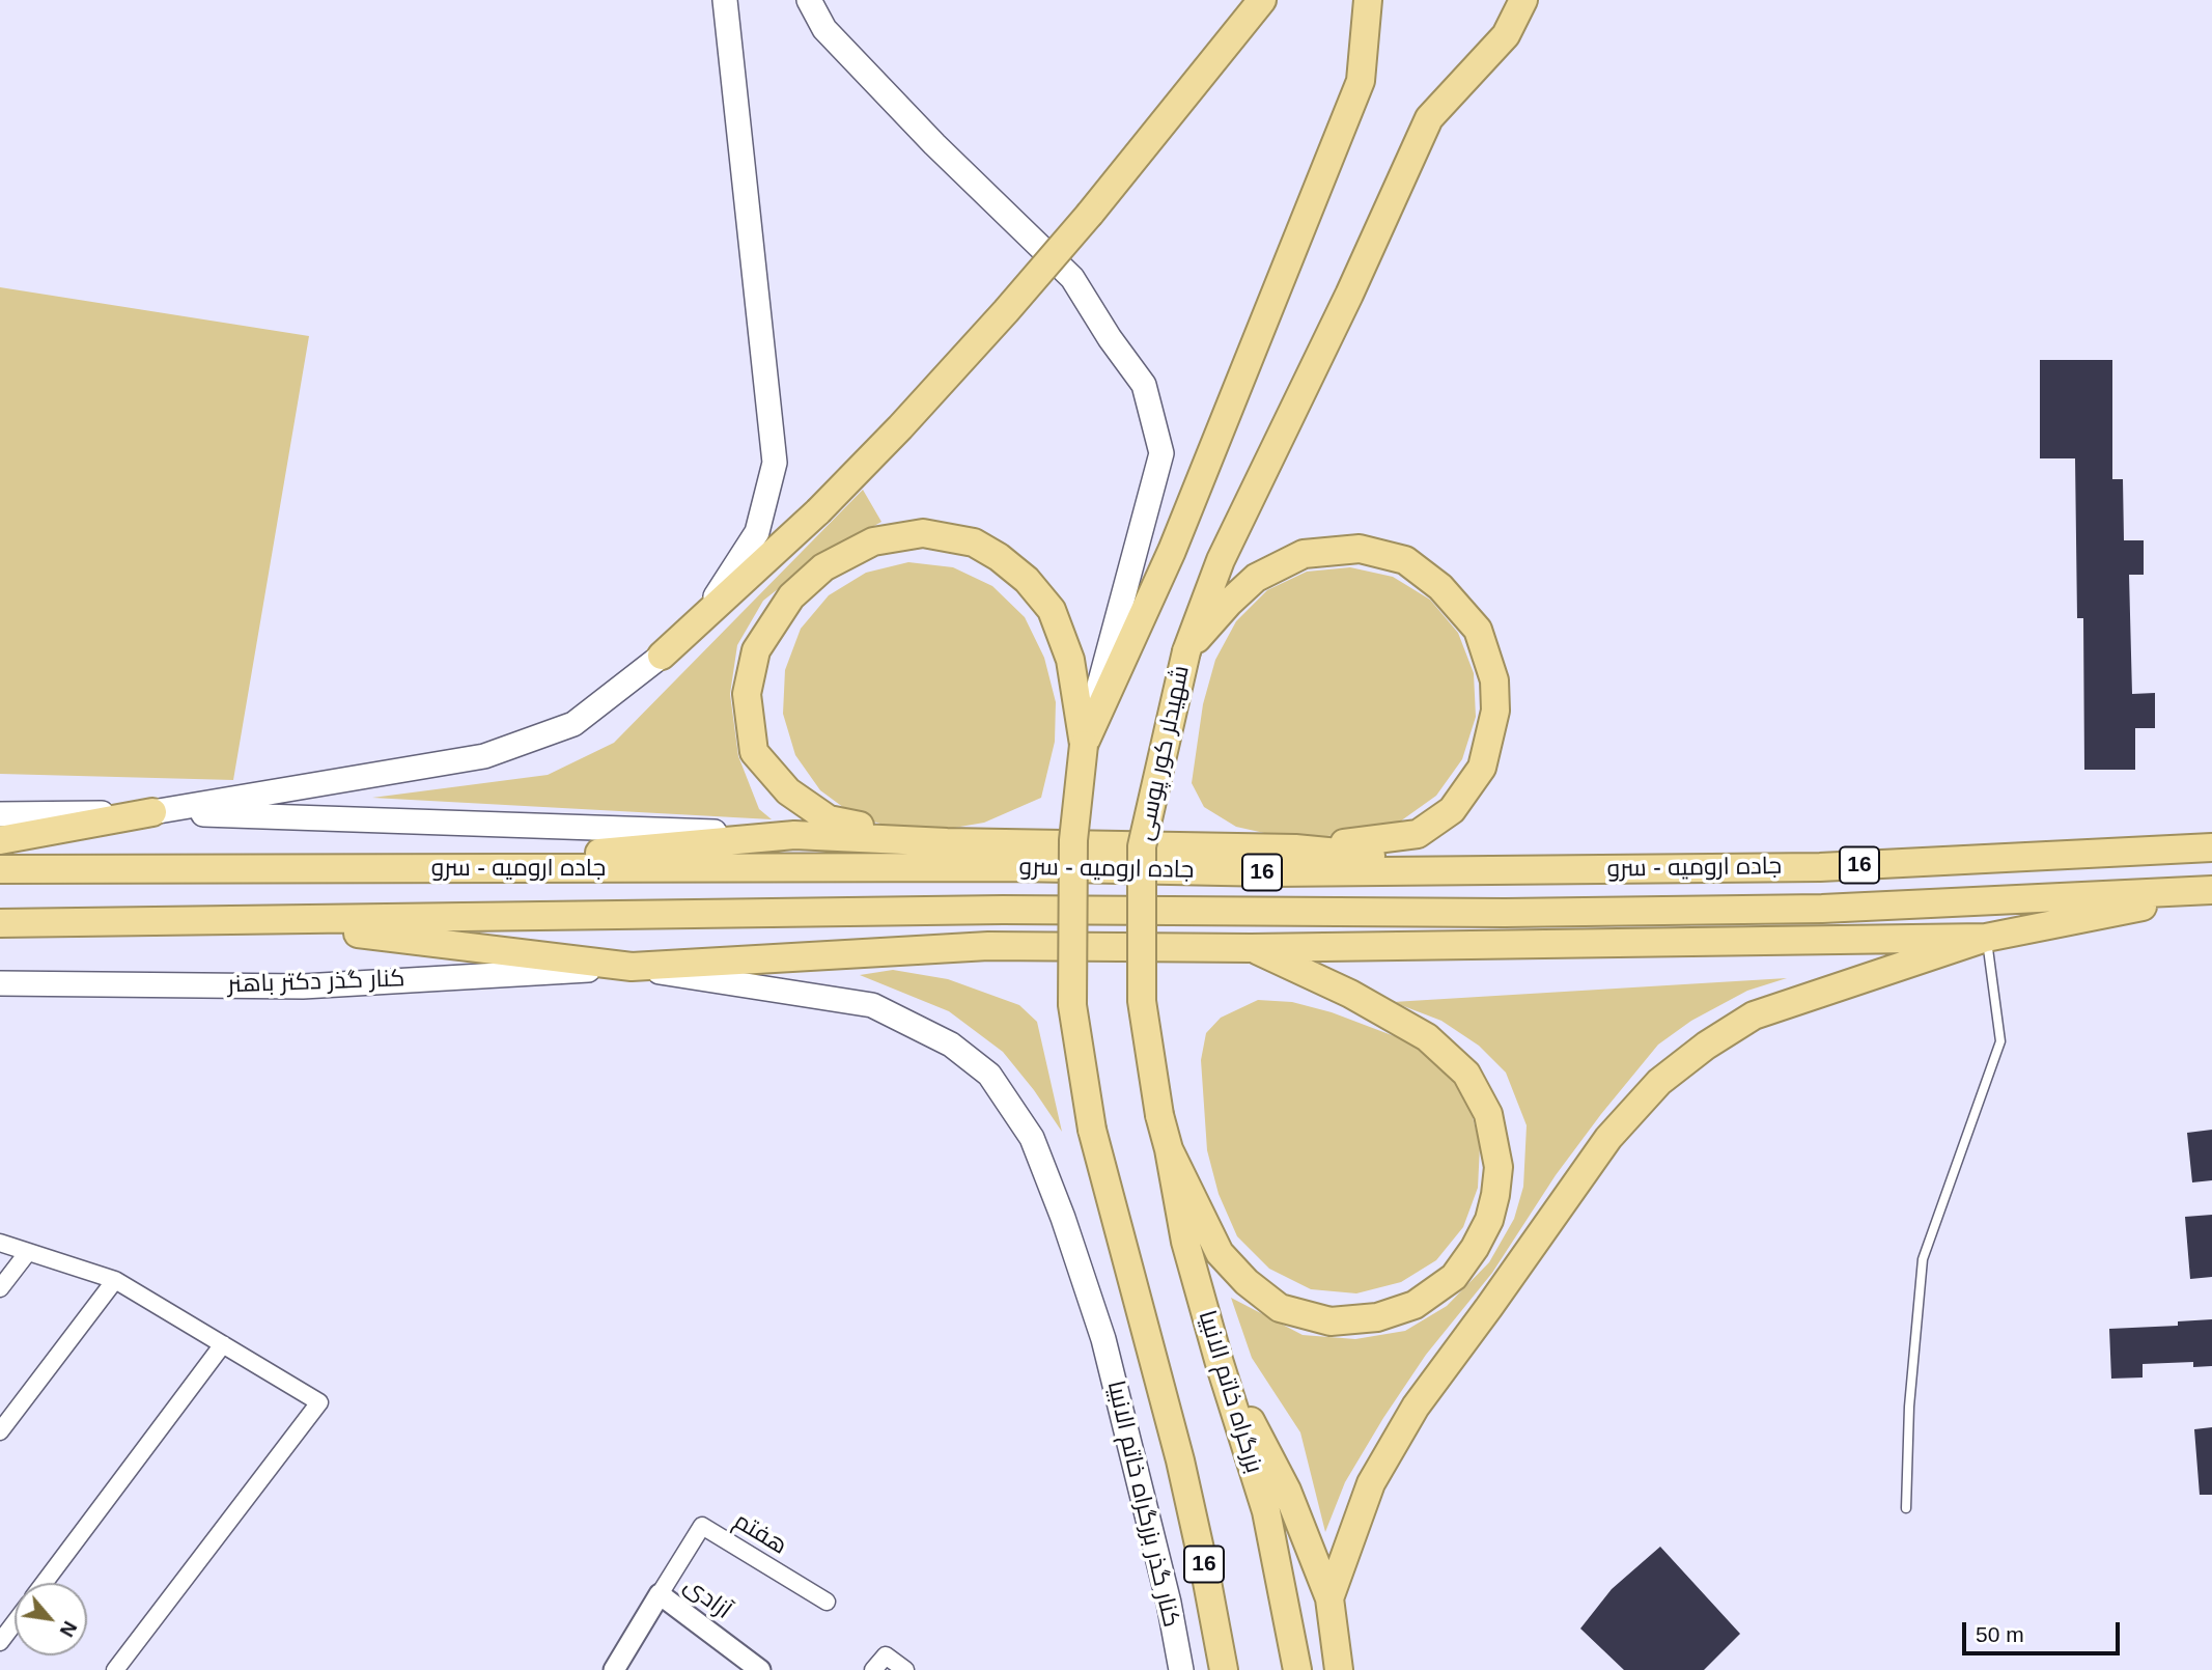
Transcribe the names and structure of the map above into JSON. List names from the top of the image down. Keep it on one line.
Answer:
{"streets":{"highway":["شهیدلر کور پوسی","16","جاده ارومیه - سرو","بزرگراه خاتم الانبیا"],"main road":["کنار گذر دکتر باهنر","کنار گذر بزرگراه خاتم الانبیا"],"street":["هفتم","آزادی"]},"crossings":[["شهیدلر کور پوسی","بزرگراه خاتم الانبیا"],["کنار گذر دکتر باهنر","کنار گذر بزرگراه خاتم الانبیا"],["هفتم","آزادی"]],"scale_bar":"50 m","north":"bottom right"}
